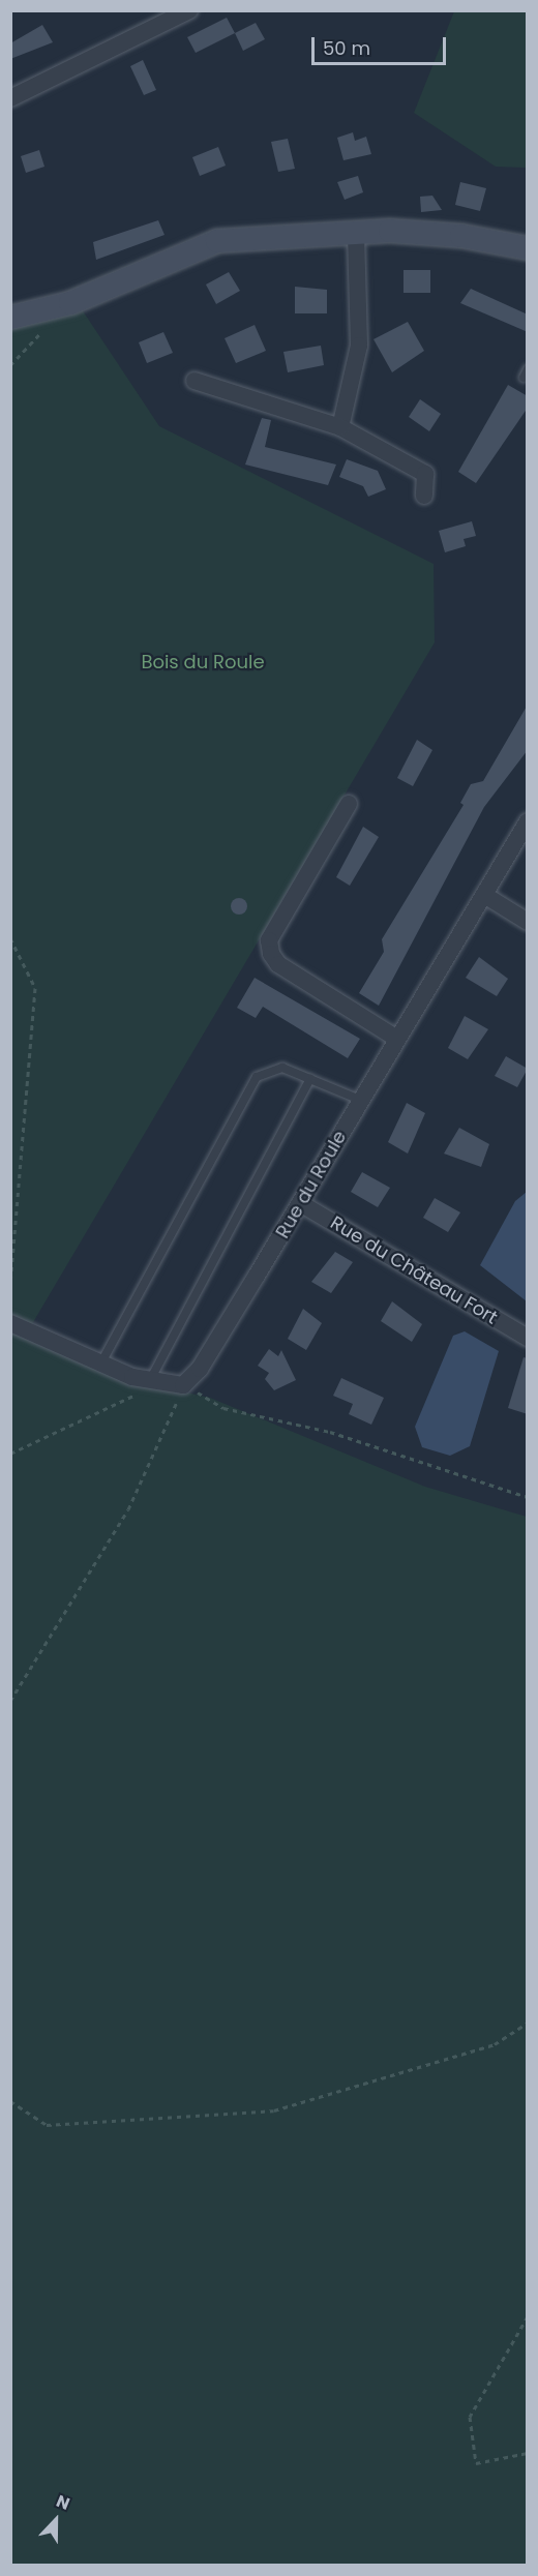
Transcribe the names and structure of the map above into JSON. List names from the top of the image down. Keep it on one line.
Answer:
{"streets":{"street":["Rue du Roule","Rue du Château Fort"]},"crossings":[["Rue du Roule","Rue du Château Fort"]],"parks":["Bois du Roule"],"scale_bar":"50 m","north":"top"}
